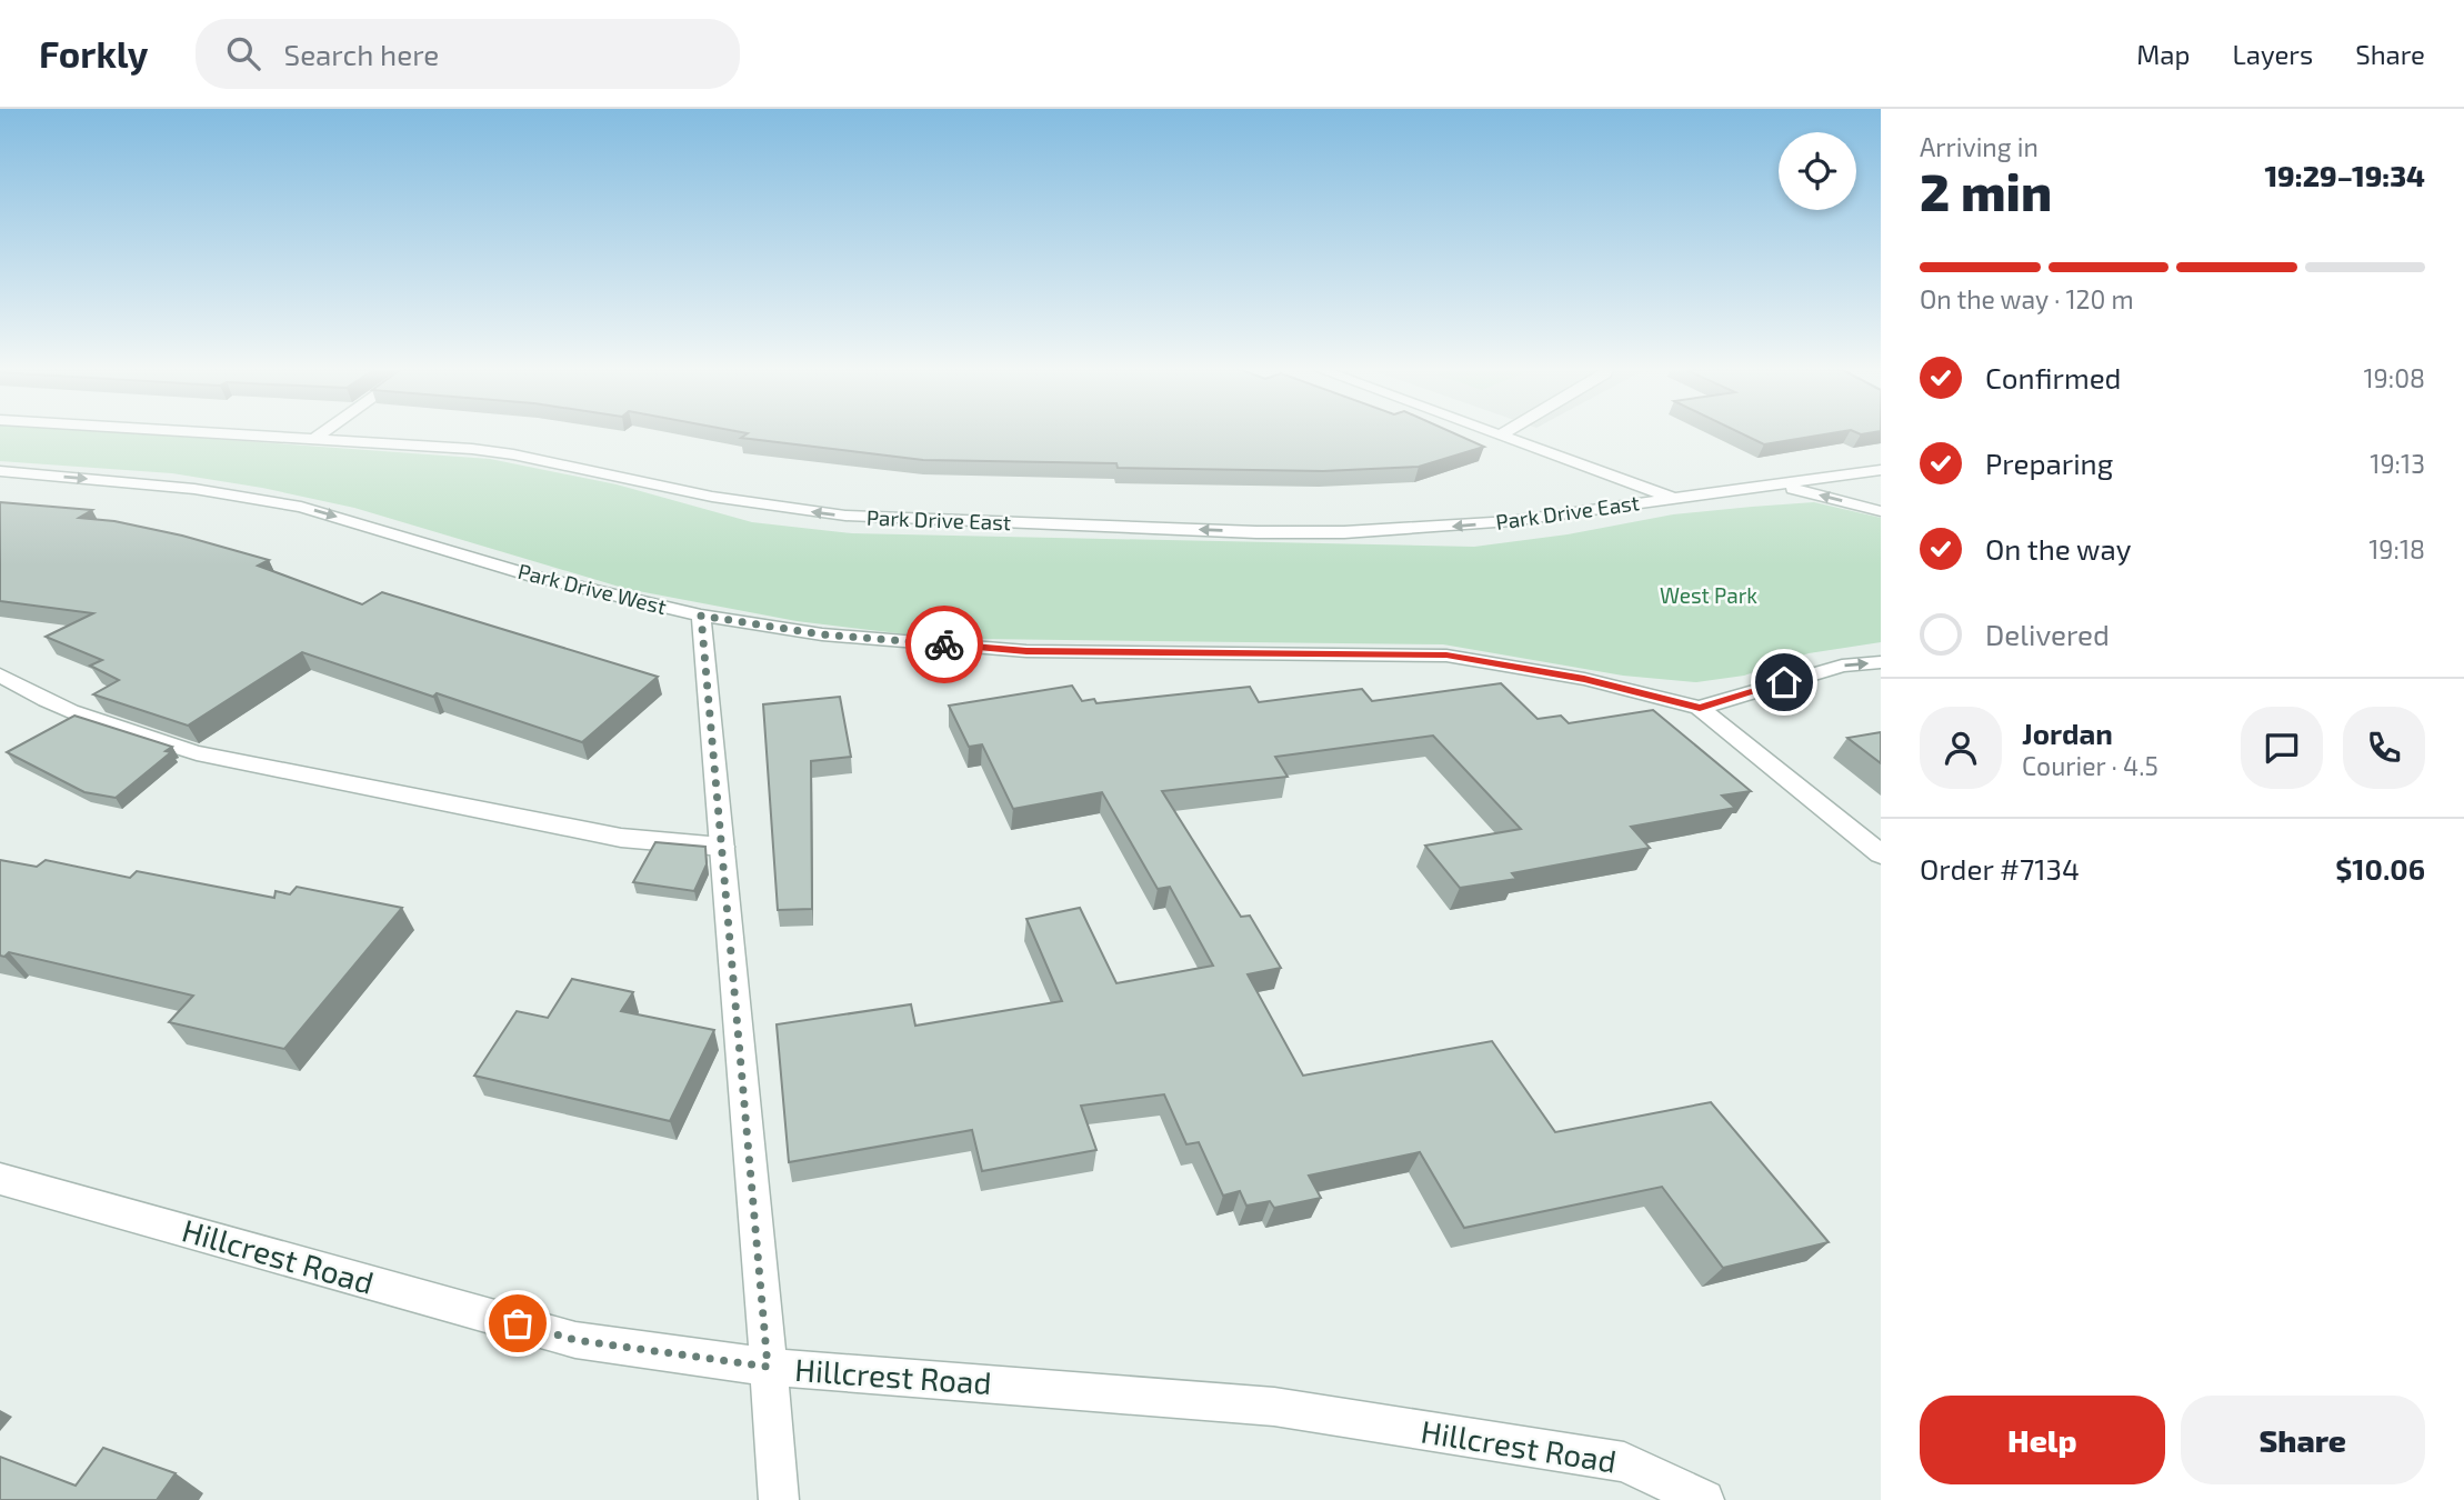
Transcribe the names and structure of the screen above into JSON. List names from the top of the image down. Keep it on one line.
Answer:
{"streets":{"street":["Park Drive East","Park Drive West","Hillcrest Road"]},"one_way":["Park Drive East","Park Drive West"],"parks":["West Park"],"page":{"header":"Forkly","search":"Search here","nav":["Map","Layers","Share"],"heading":["2 min","Arriving in","19:29–19:34"],"panel":["Jordan","Courier · 4.5","Order #7134","$10.06"],"bar":"On the way · 120 m","list":[["Confirmed","19:08"],["Preparing","19:13"],["On the way","19:18"],"Delivered"],"buttons":["Help","Share"]}}
